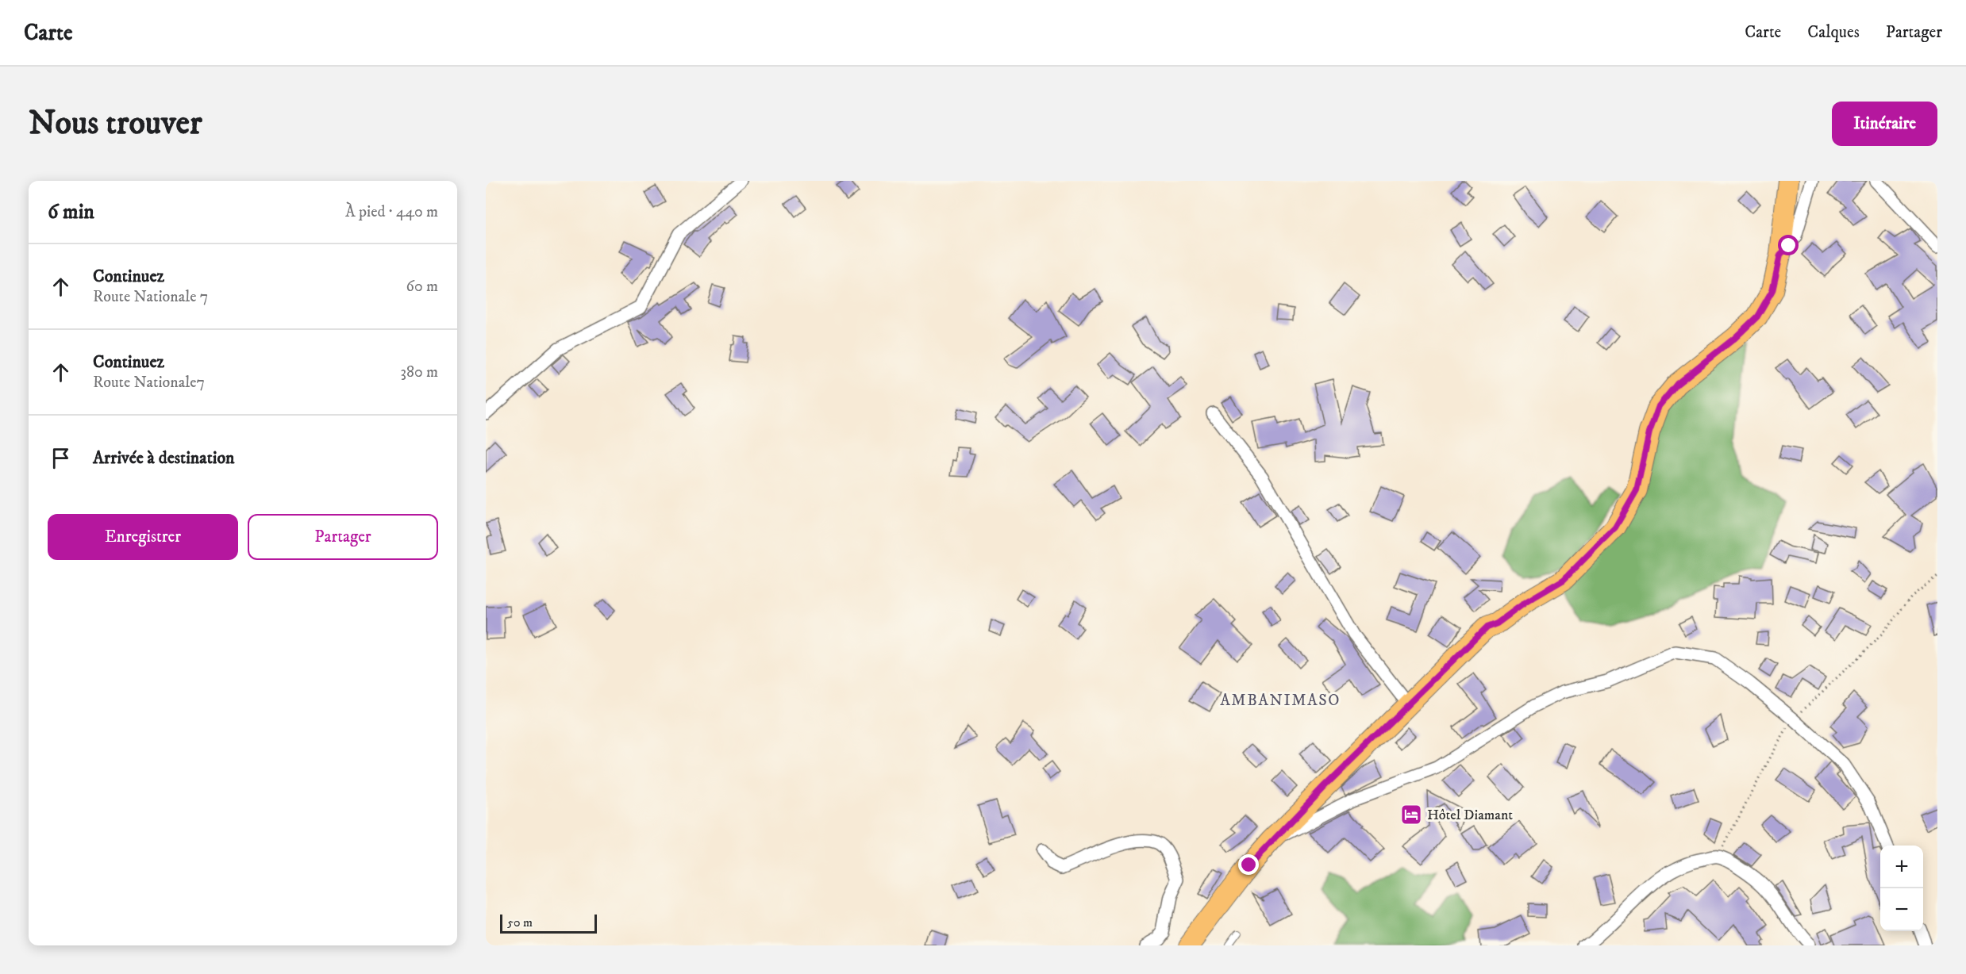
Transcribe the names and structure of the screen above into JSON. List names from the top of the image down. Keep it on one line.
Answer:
{"districts":["AMBANIMASO"],"places":{"hotel":["Hôtel Diamant"]},"scale_bar":"50 m","page":{"header":"Carte","nav":["Carte","Calques","Partager"],"buttons":["Itinéraire",["Enregistrer","Partager"]],"title":"Nous trouver","heading":["6 min","À pied · 440 m"],"list":[["Continuez","Route Nationale 7","60 m"],["Continuez","Route Nationale7","380 m"],"Arrivée à destination"],"map_buttons":["+","−"],"scale":"50 m"}}
